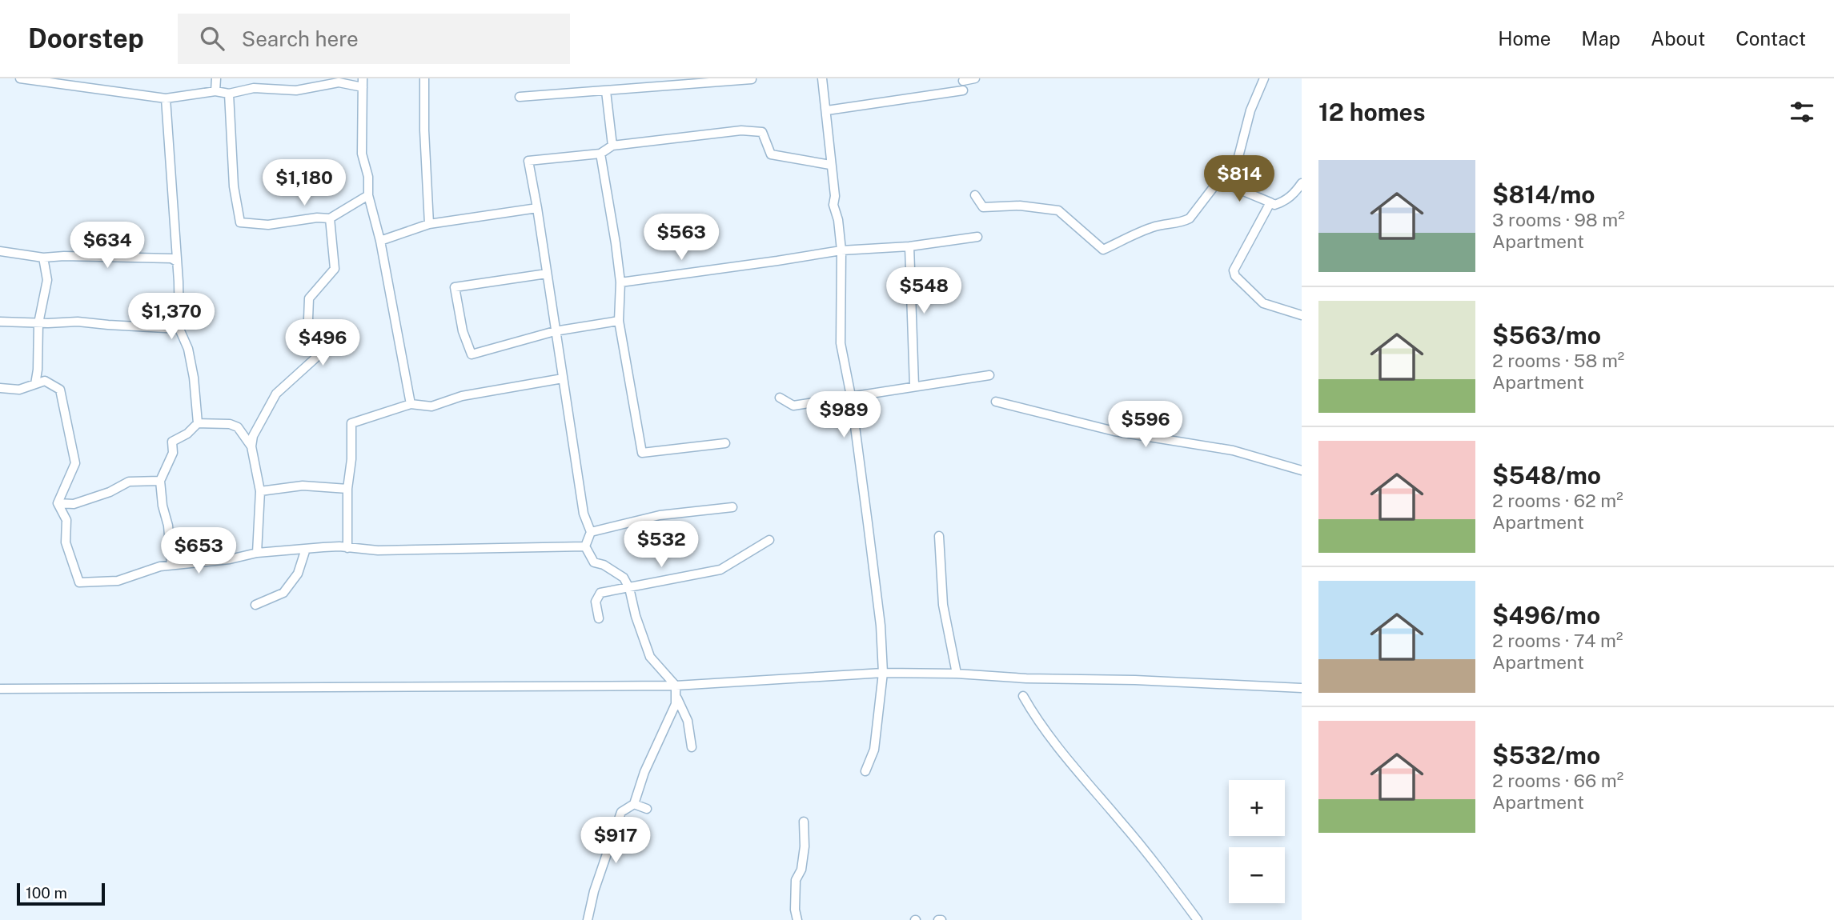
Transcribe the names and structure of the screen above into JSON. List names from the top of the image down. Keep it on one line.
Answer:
{"scale_bar":"100 m","page":{"header":"Doorstep","search":"Search here","nav":["Home","Map","About","Contact"],"heading":"12 homes","list":[{"name":"$814/mo","note":"3 rooms · 98 m² · Apartment"},{"name":"$563/mo","note":"2 rooms · 58 m² · Apartment"},{"name":"$548/mo","note":"2 rooms · 62 m² · Apartment"},{"name":"$496/mo","note":"2 rooms · 74 m² · Apartment"},{"name":"$532/mo","note":"2 rooms · 66 m² · Apartment"}],"price":["$814","$1,180","$563","$634","$548","$1,370","$496","$989","$596","$532","$653","$917"],"map_buttons":["+","−"],"scale":"100 m"}}
